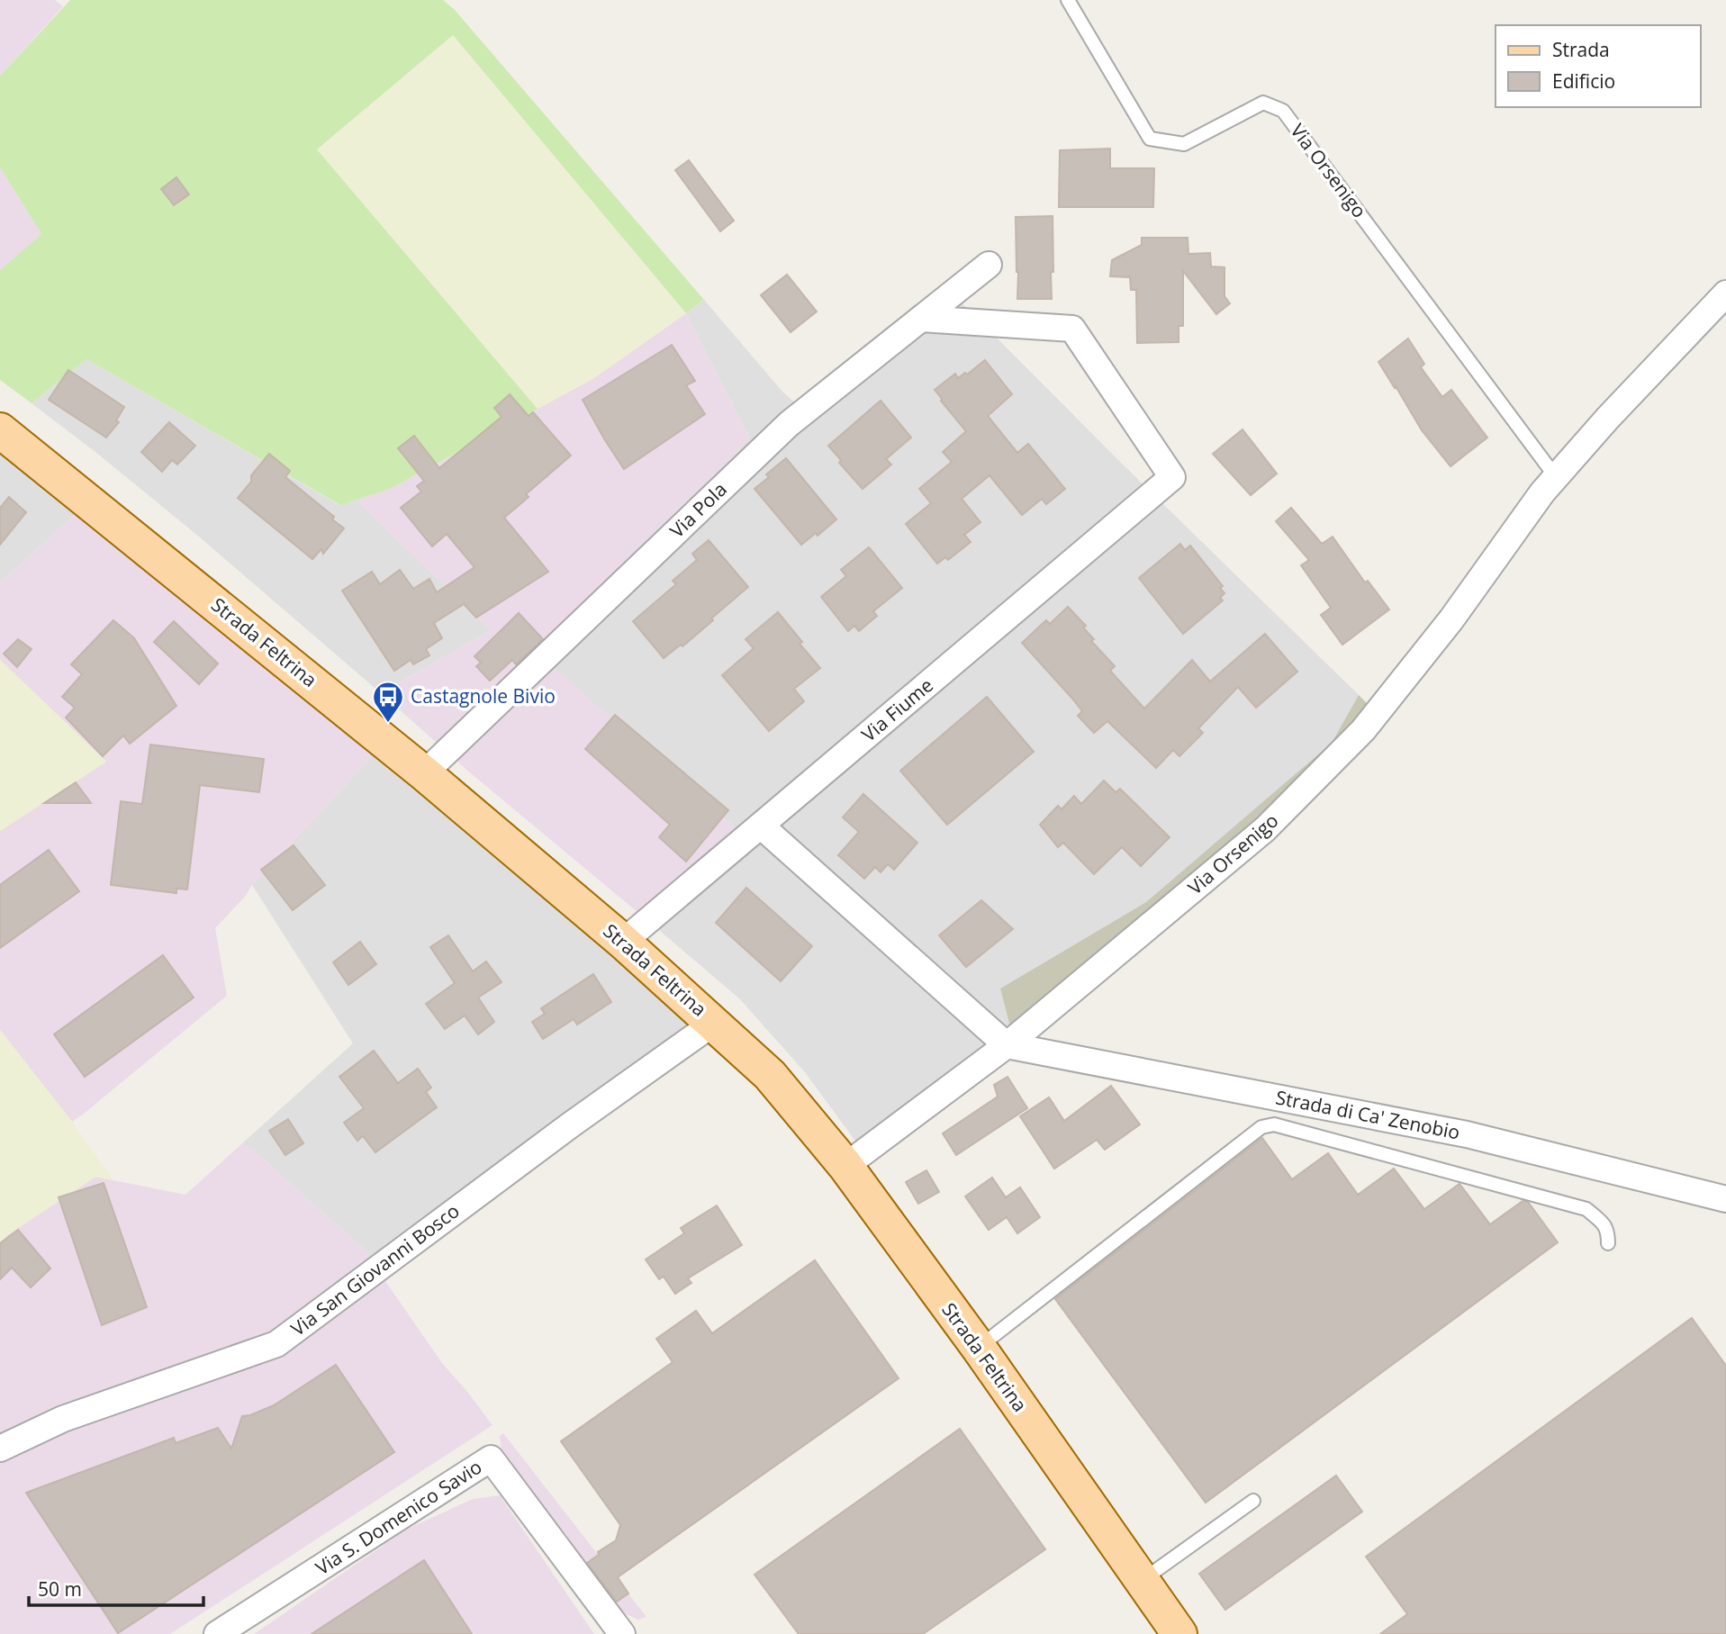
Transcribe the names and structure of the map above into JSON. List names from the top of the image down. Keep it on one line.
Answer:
{"streets":{"main road":["Strada Feltrina"],"street":["Via Orsenigo","Via Pola","Via Fiume","Strada di Ca' Zenobio","Via San Giovanni Bosco","Via S. Domenico Savio"]},"crossings":[["Via Orsenigo","Strada Feltrina"],["Via Orsenigo","Strada di Ca' Zenobio"],["Via Pola","Strada Feltrina"],["Via Pola","Via Fiume"],["Strada Feltrina","Via Fiume"],["Strada Feltrina","Via San Giovanni Bosco"]],"places":{"bus stop":["Castagnole Bivio"]},"legend":["Strada","Edificio"],"scale_bar":"50 m"}
